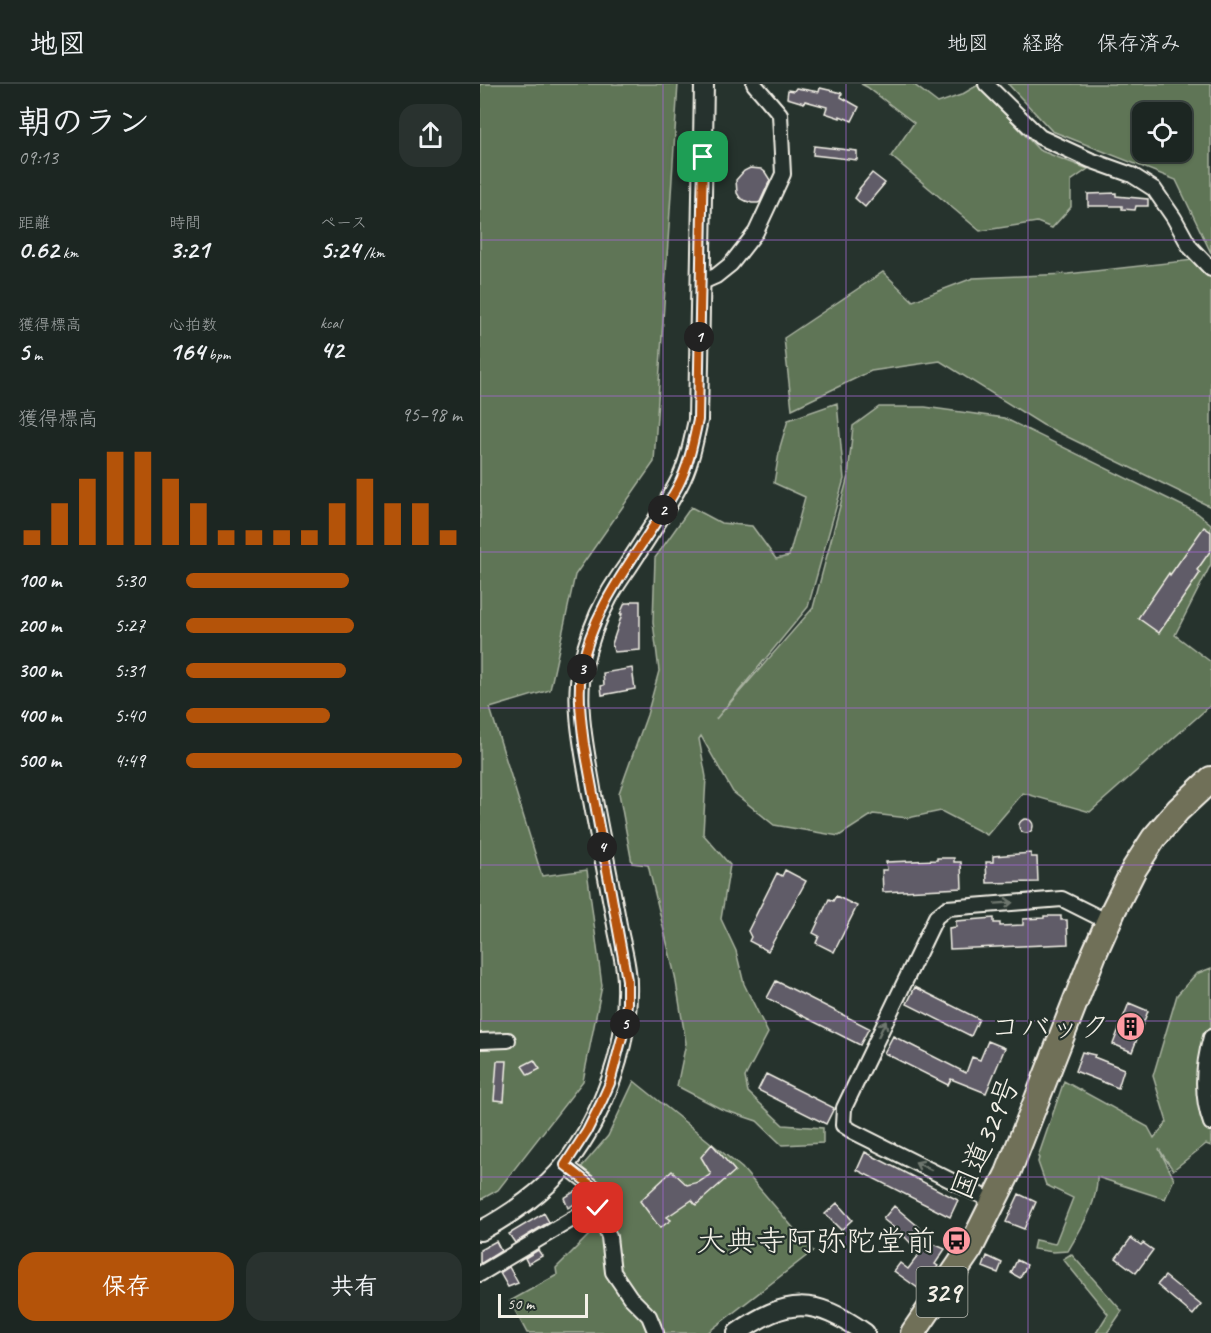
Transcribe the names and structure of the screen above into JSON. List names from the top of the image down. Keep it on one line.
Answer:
{"streets":{"highway":["国道329号","329"]},"places":{"building":["コバック"],"bus stop":["大典寺阿弥陀堂前"]},"scale_bar":"50 m","page":{"header":"地図","nav":["地図","経路","保存済み"],"heading":["朝のラン","09:13"],"stats":[["距離","0.62 km"],["時間","3:21"],["ペース","5:24 /km"],["獲得標高","5 m"],["心拍数","164 bpm"],["kcal","42"]],"pins":["1","2","3","4","5"],"chart":["獲得標高","95–98 m"],"list":[{"name":"100 m","note":"5:30"},{"name":"200 m","note":"5:27"},{"name":"300 m","note":"5:31"},{"name":"400 m","note":"5:40"},{"name":"500 m","note":"4:49"}],"buttons":["保存","共有"],"scale":"50 m"}}
